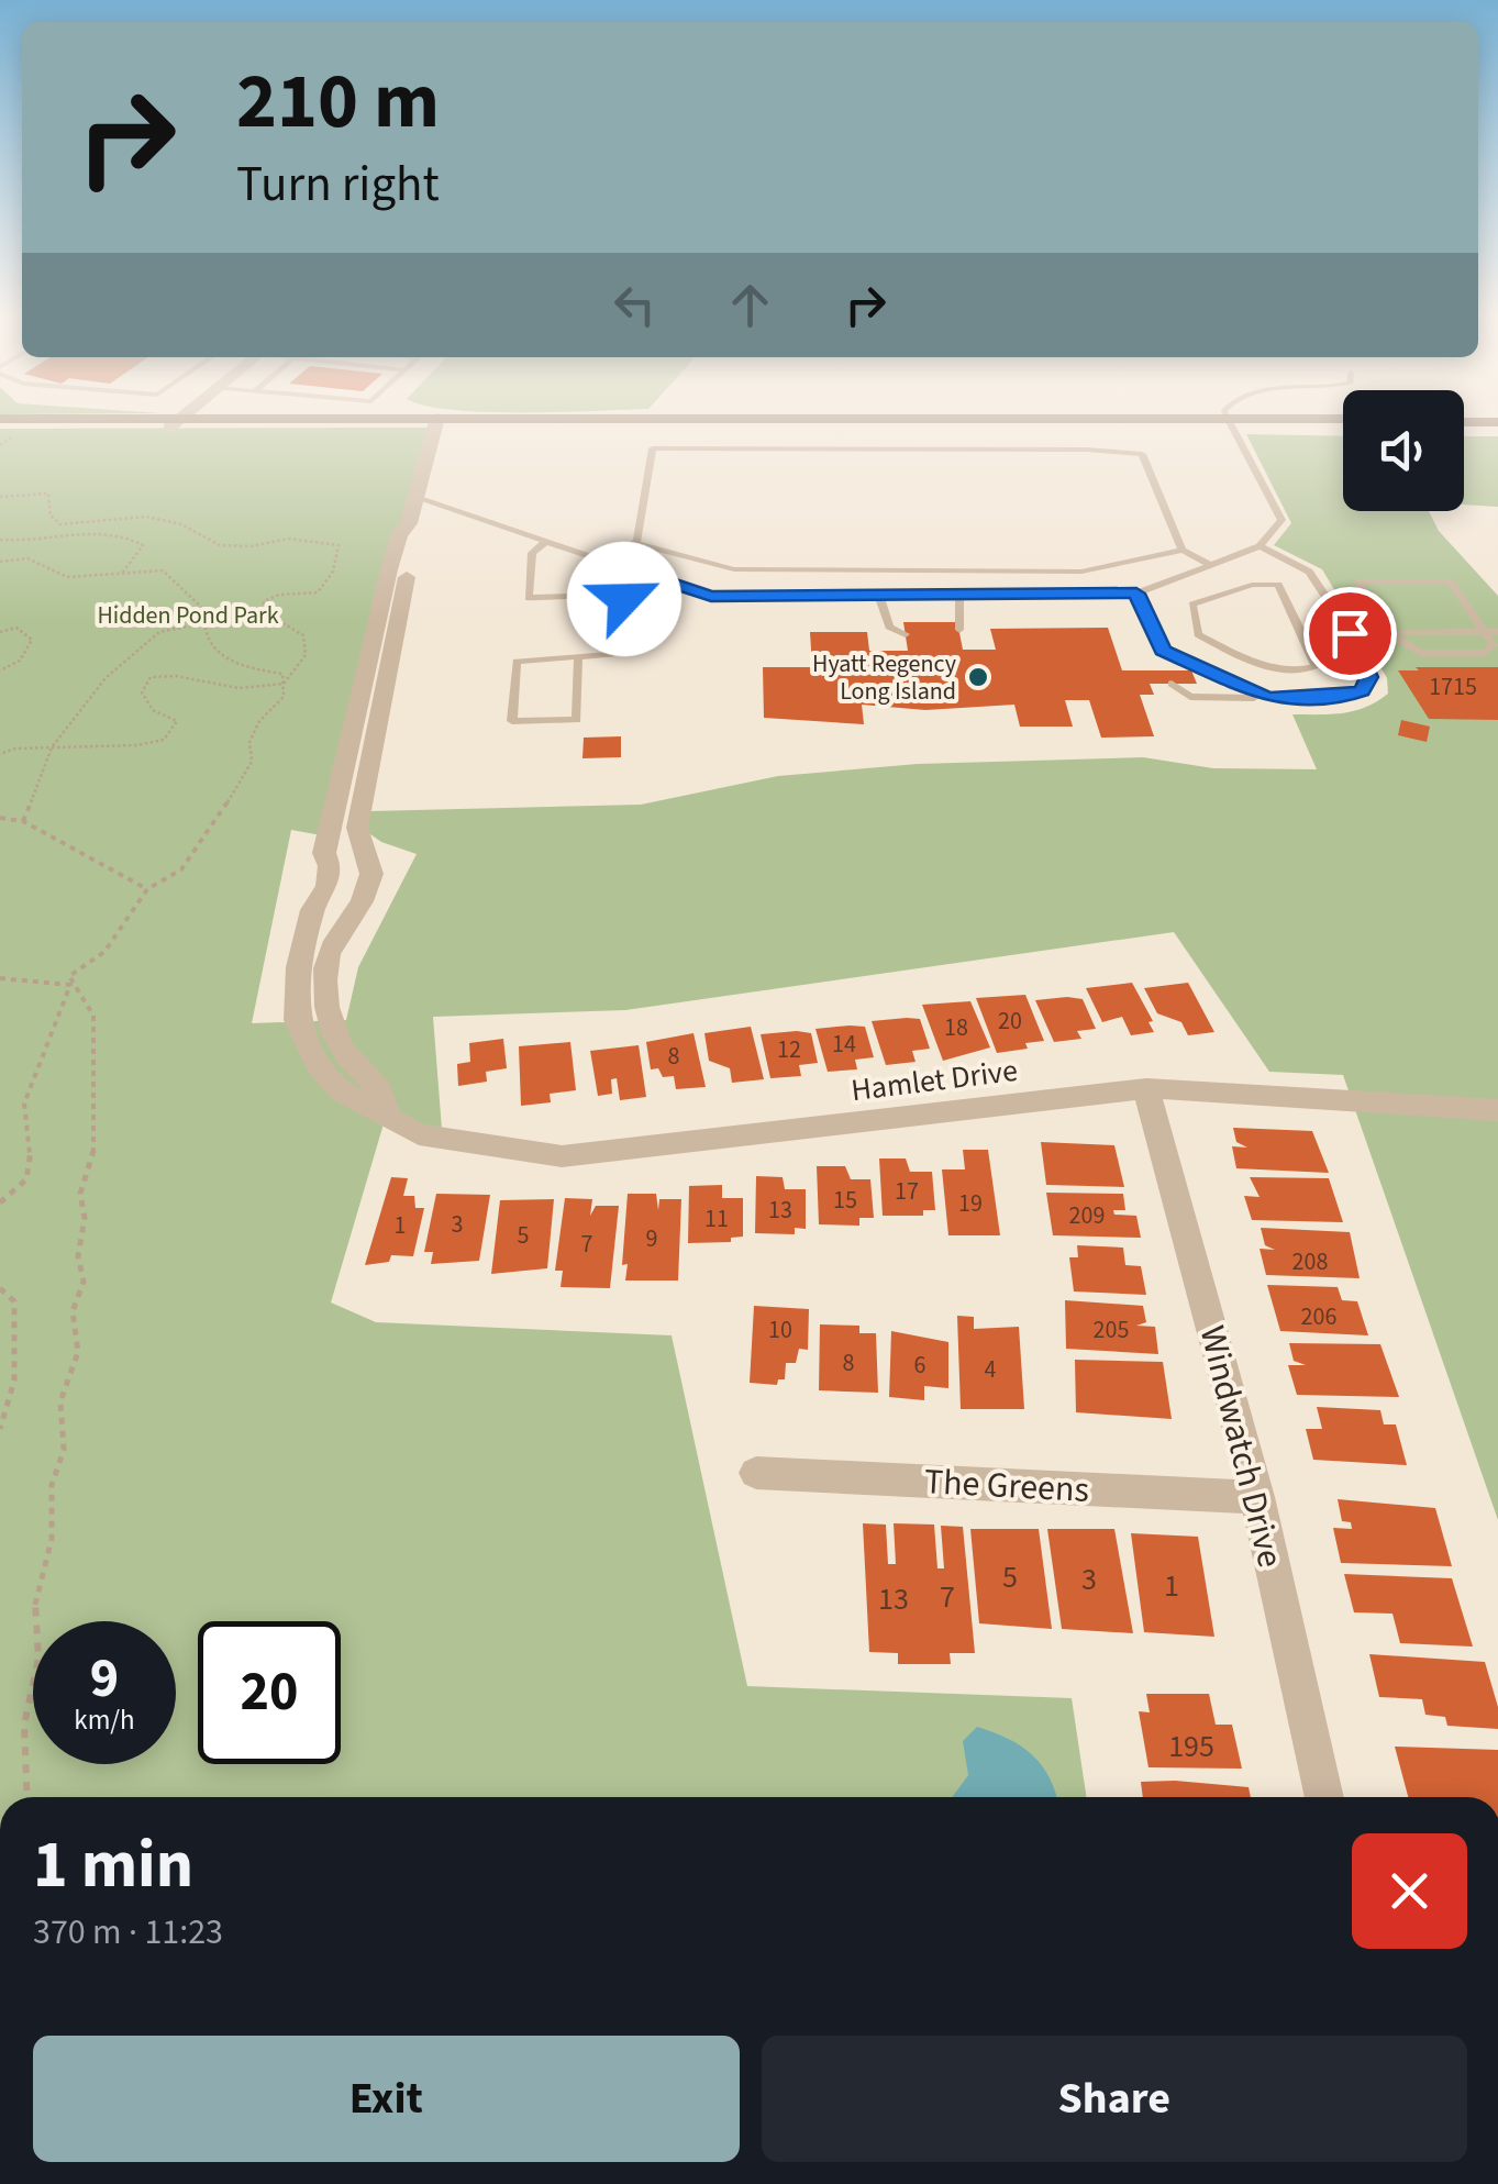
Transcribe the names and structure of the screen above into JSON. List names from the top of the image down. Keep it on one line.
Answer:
{"streets":{"street":["Hamlet Drive","Windwatch Drive","The Greens"]},"crossings":[["Hamlet Drive","Windwatch Drive"],["Windwatch Drive","The Greens"]],"parks":["Hidden Pond Park"],"places":["Hyatt Regency Long Island"],"house_numbers":["1715","20","18","14","12","8","17","15","19","13","209","11","3","1","5","9","7","208","206","10","205","8","6","4","5","3","1","7","13","195"],"page":{"turn":["210 m","Turn right"],"speed":"9 km/h","limit":"20","heading":["1 min","370 m · 11:23"],"buttons":["Exit","Share"]}}
